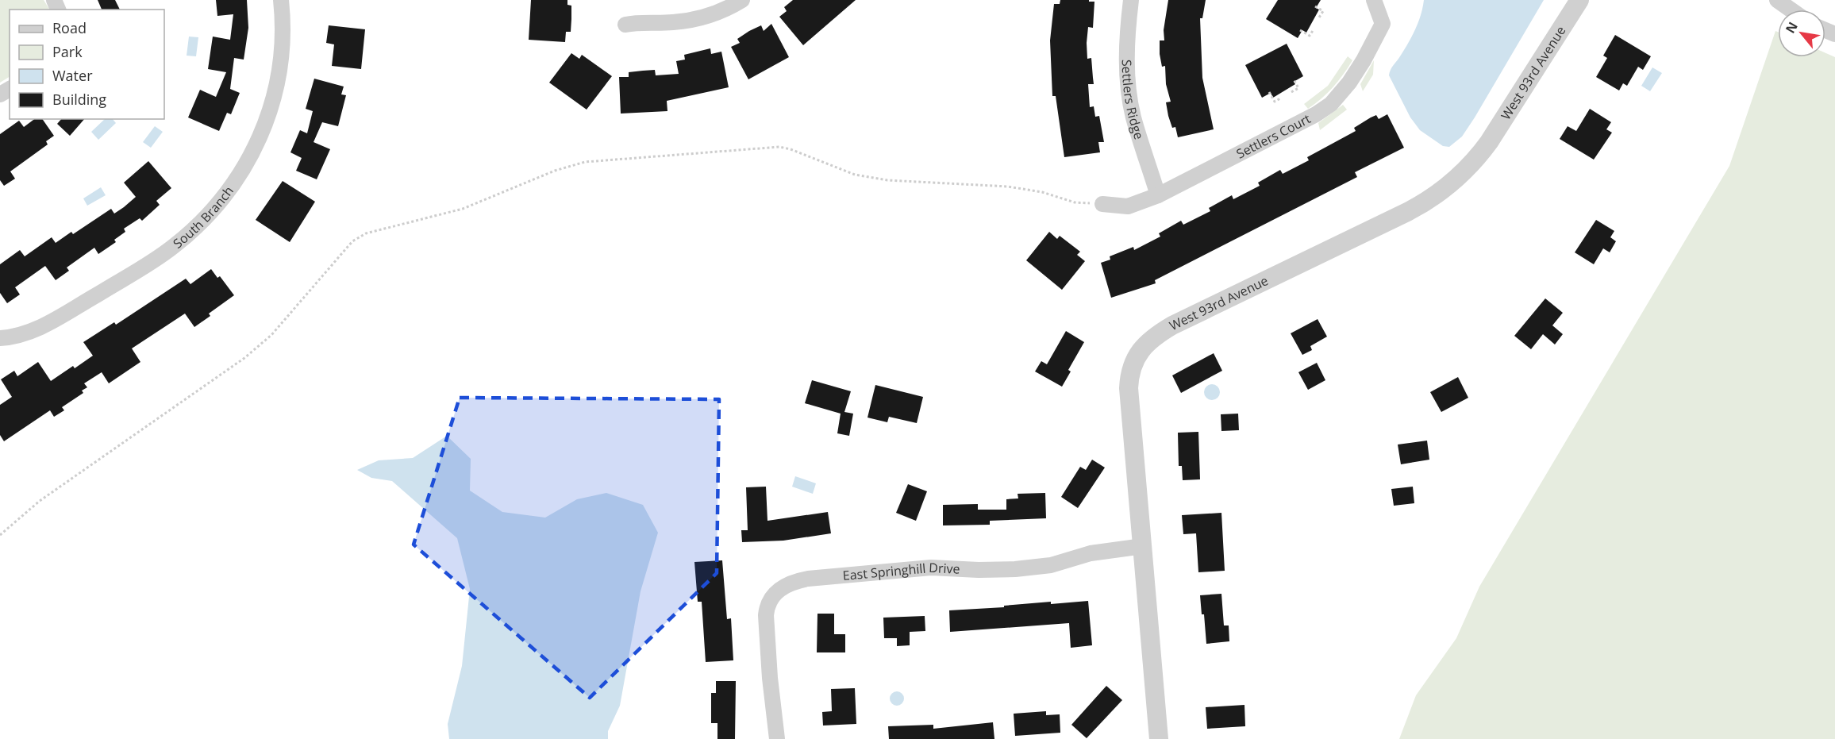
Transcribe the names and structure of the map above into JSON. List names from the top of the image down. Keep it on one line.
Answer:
{"streets":{"street":["West 93rd Avenue","Settlers Ridge","Settlers Court","South Branch","East Springhill Drive"]},"crossings":[["West 93rd Avenue","East Springhill Drive"],["Settlers Ridge","Settlers Court"]],"legend":["Road","Park","Water","Building"],"north":"top left"}
